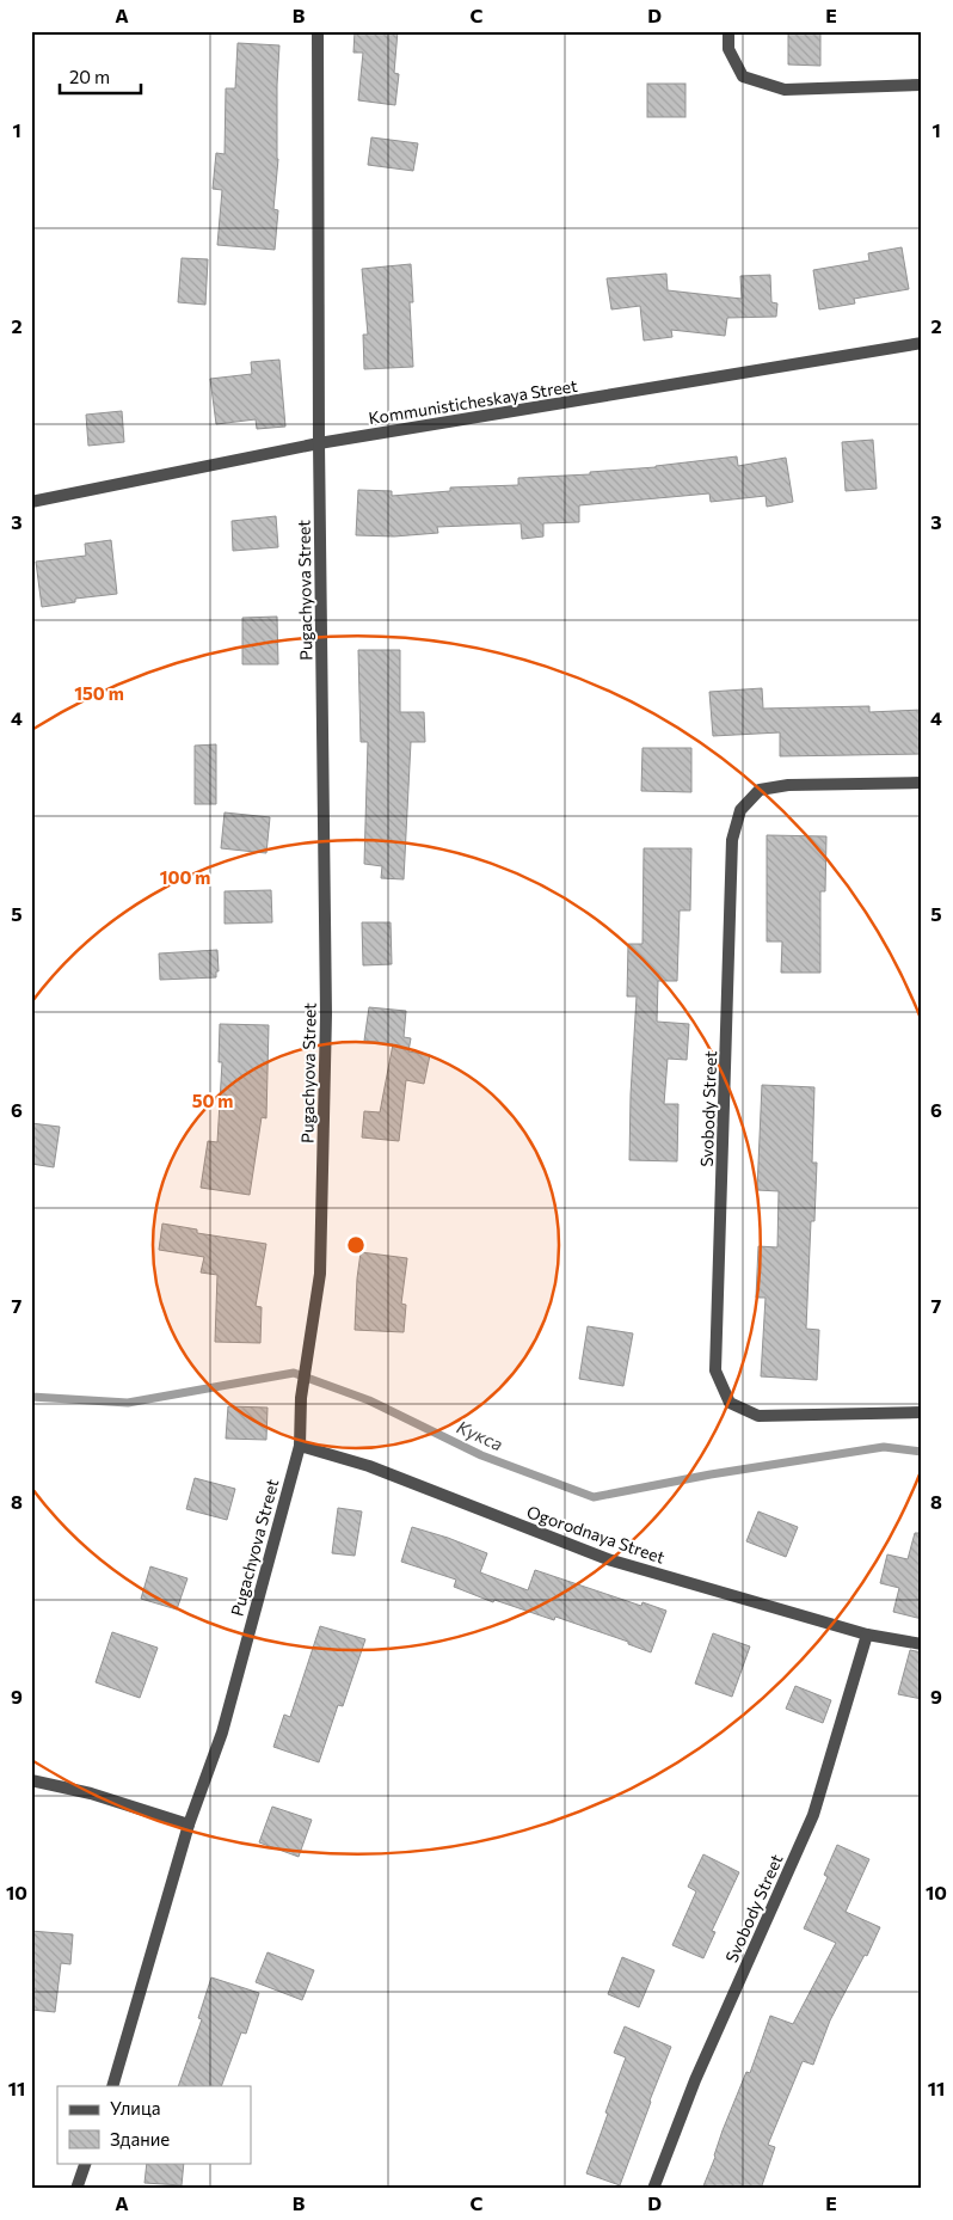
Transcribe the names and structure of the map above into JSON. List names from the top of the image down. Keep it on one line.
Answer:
{"streets":{"street":["Kommunisticheskaya Street","Pugachyova Street","Svobody Street","Ogorodnaya Street"]},"crossings":[["Kommunisticheskaya Street","Pugachyova Street"],["Pugachyova Street","Ogorodnaya Street"],["Svobody Street","Ogorodnaya Street"]],"water":["Кукса"],"legend":["Улица","Здание"],"scale_bar":"20 m","grid":{"columns":["A","B","C","D","E"],"rows":["1","2","3","4","5","6","7","8","9","10","11"]},"rings":["150 m","100 m","50 m"]}
